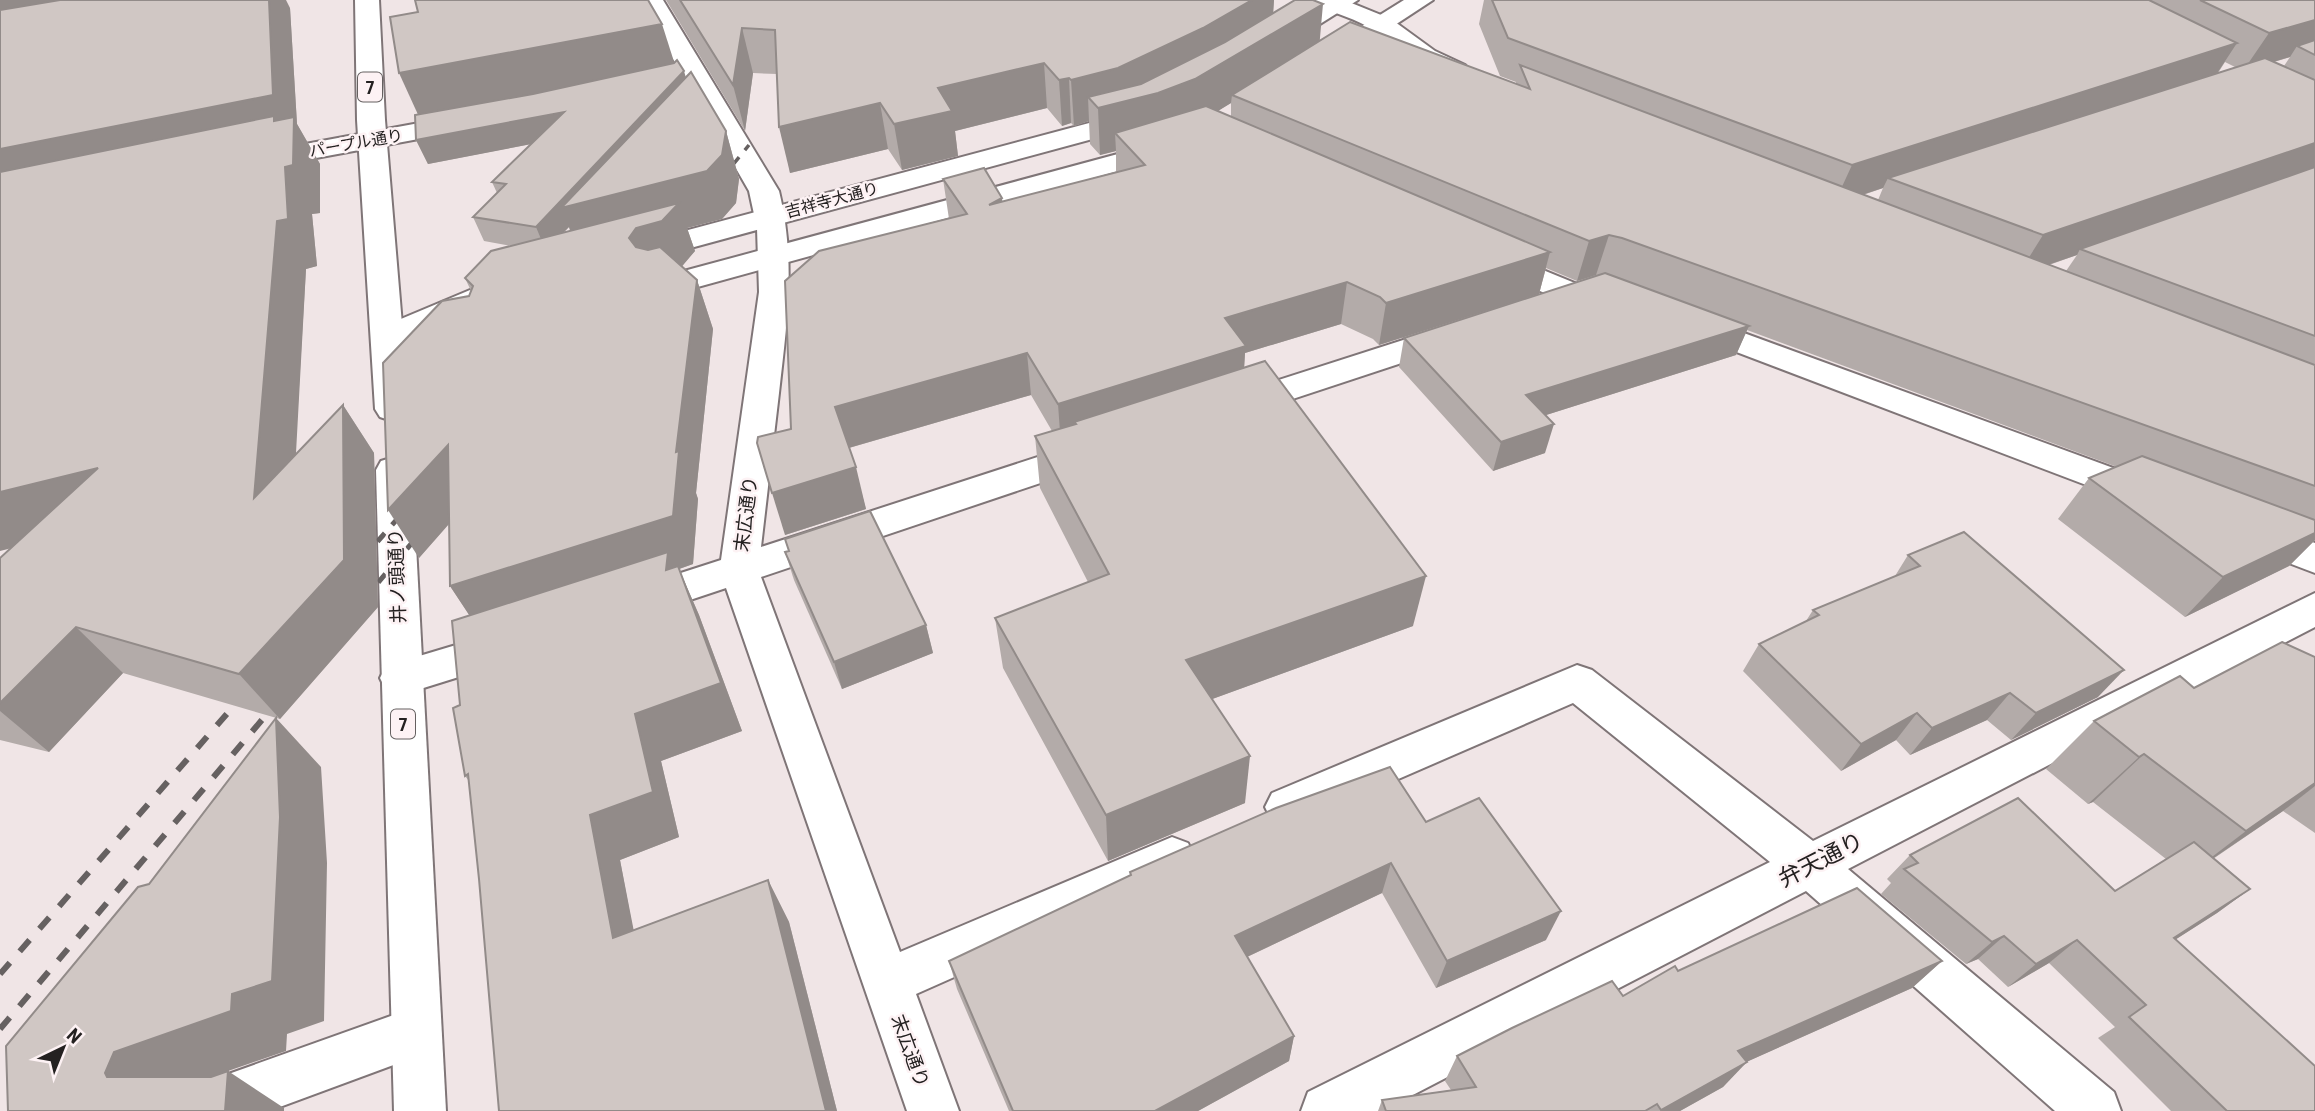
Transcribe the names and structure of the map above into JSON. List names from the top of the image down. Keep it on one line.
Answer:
{"streets":{"street":["7","パープル通り","吉祥寺大通り","末広通り","井ノ頭通り","弁天通り"]},"crossings":[["パープル通り","井ノ頭通り"],["吉祥寺大通り","末広通り"]],"north":"top right"}
